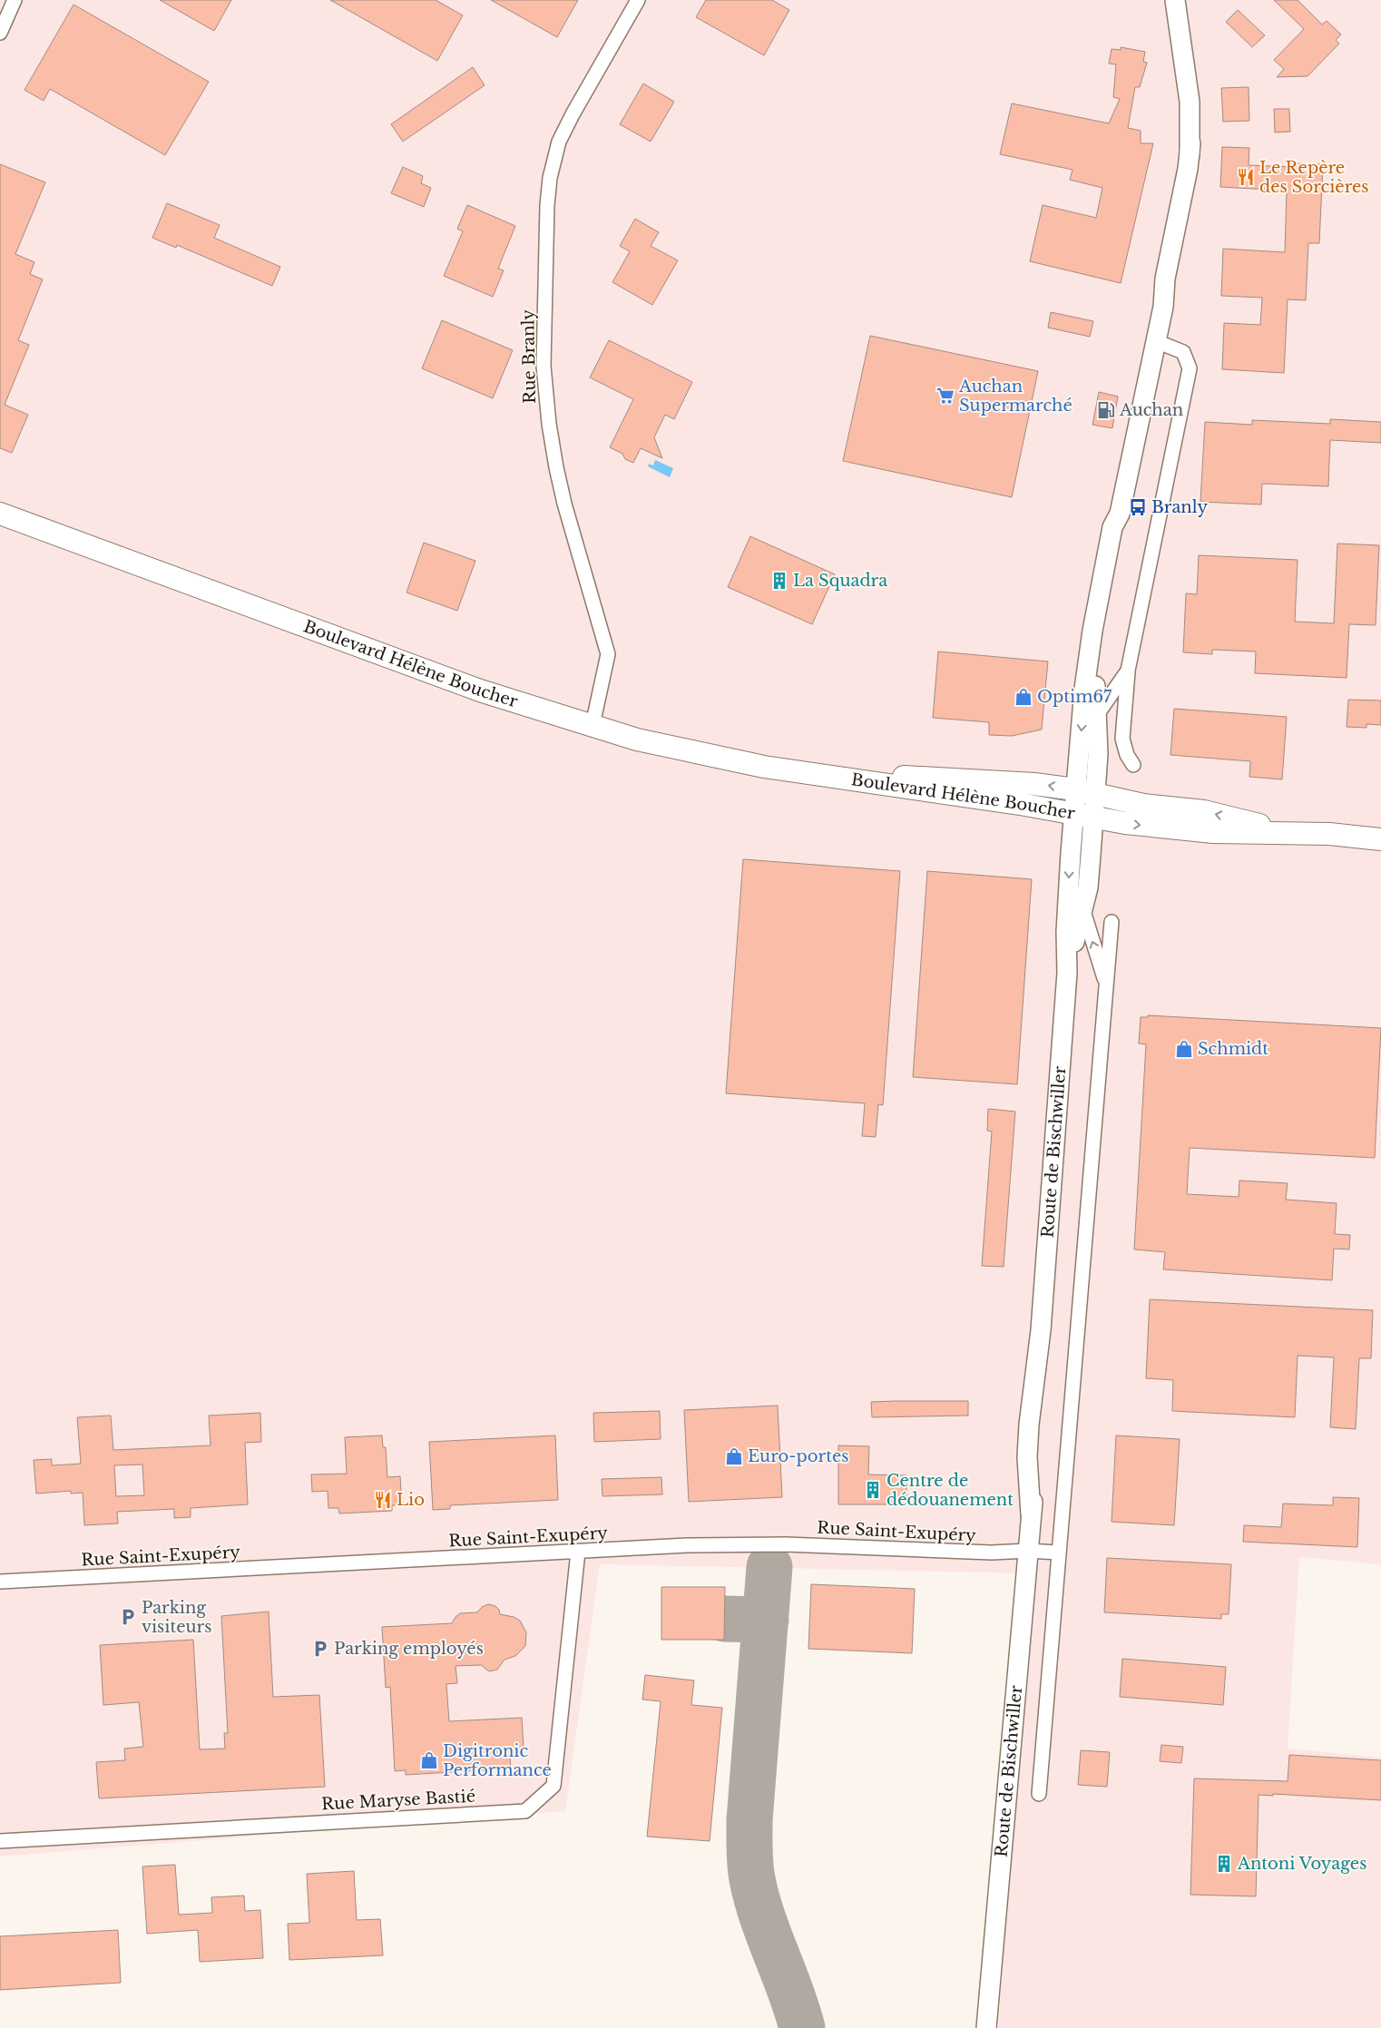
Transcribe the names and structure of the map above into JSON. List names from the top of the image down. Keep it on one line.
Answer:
{"streets":{"main road":["Boulevard Hélène Boucher"],"street":["Rue Branly","Route de Bischwiller","Rue Saint-Exupéry","Rue Maryse Bastié"]},"crossings":[["Rue Branly","Boulevard Hélène Boucher"],["Boulevard Hélène Boucher","Route de Bischwiller"],["Route de Bischwiller","Rue Saint-Exupéry"],["Rue Saint-Exupéry","Rue Maryse Bastié"]],"places":{"restaurant":["Le Repère des Sorcières","Lio"],"supermarket":["Auchan Supermarché"],"fuel station":["Auchan"],"bus stop":["Branly"],"building":["La Squadra","Centre de dédouanement","Antoni Voyages"],"shop":["Optim67","Schmidt","Euro-portes","Digitronic Performance"],"parking":["Parking visiteurs","Parking employés"]}}
